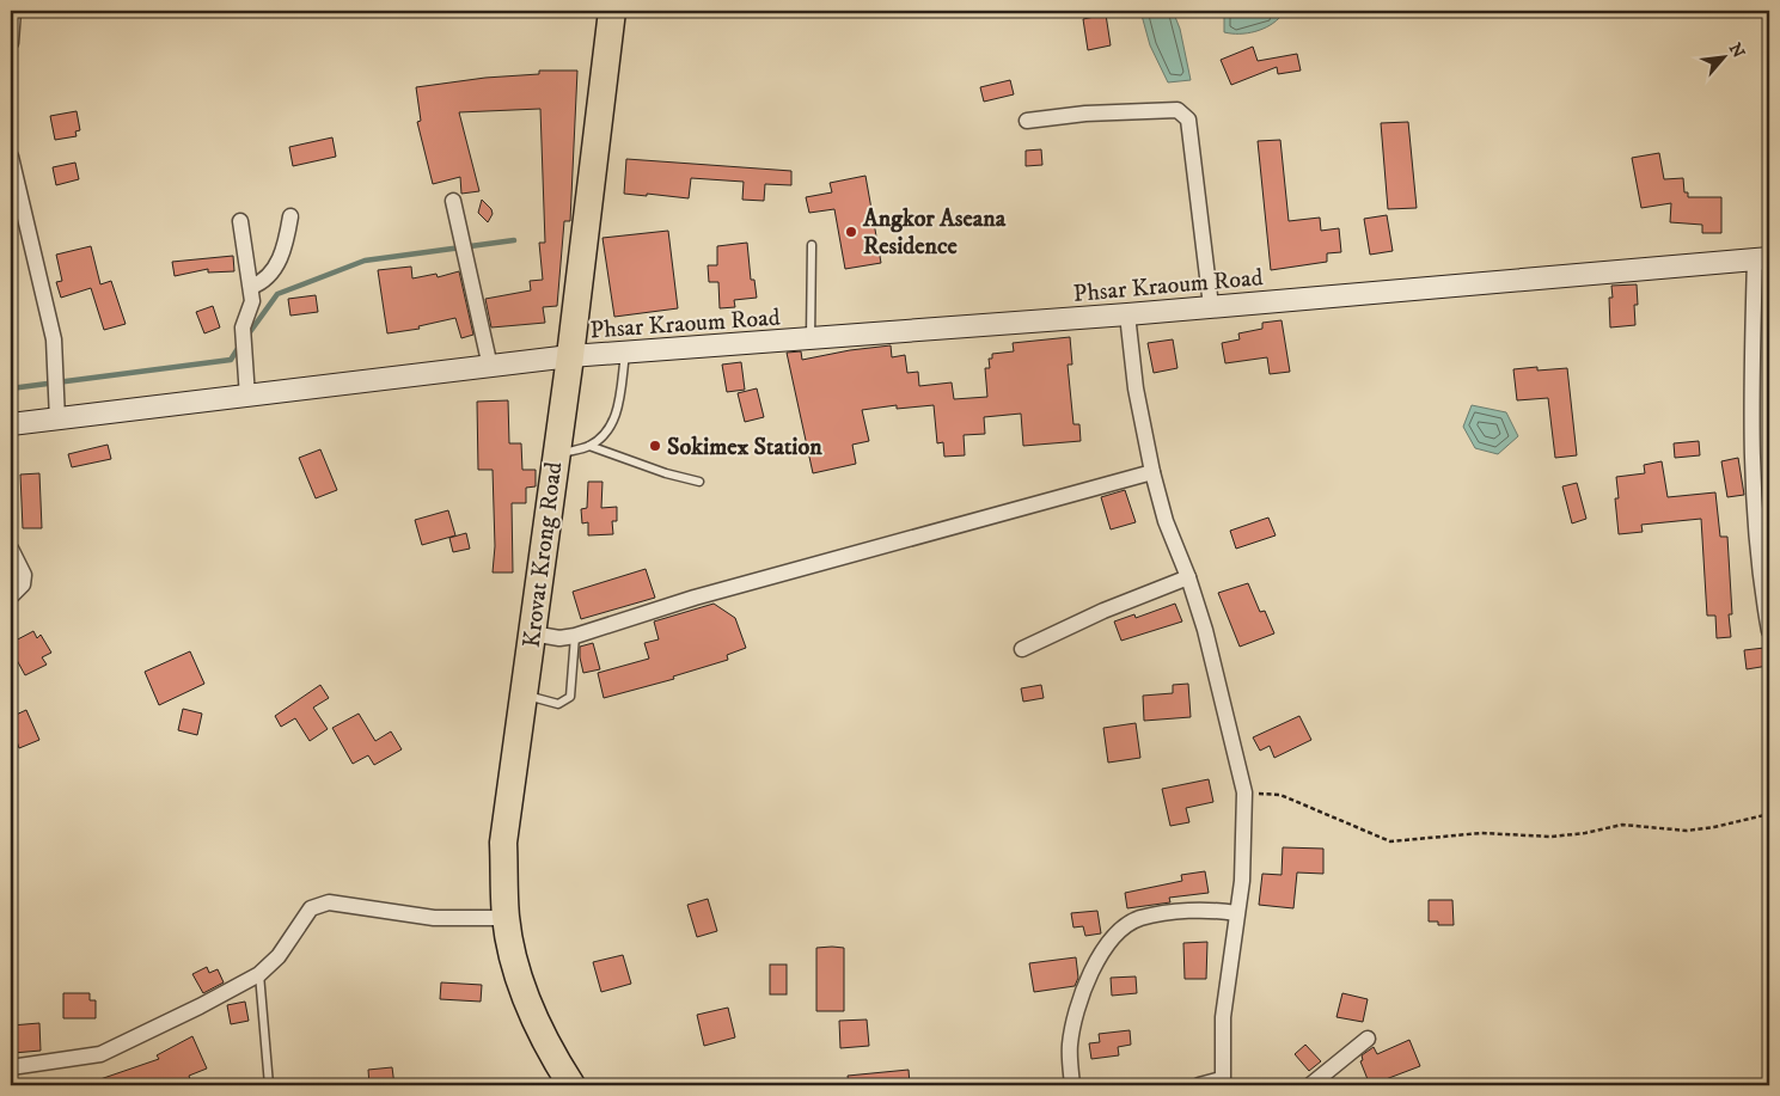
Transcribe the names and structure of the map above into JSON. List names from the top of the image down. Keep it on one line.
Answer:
{"streets":{"highway":["Krovat Krong Road"],"main road":["Phsar Kraoum Road"]},"crossings":[["Phsar Kraoum Road","Krovat Krong Road"]],"places":["Angkor Aseana Residence","Sokimex Station"],"north":"top right"}
